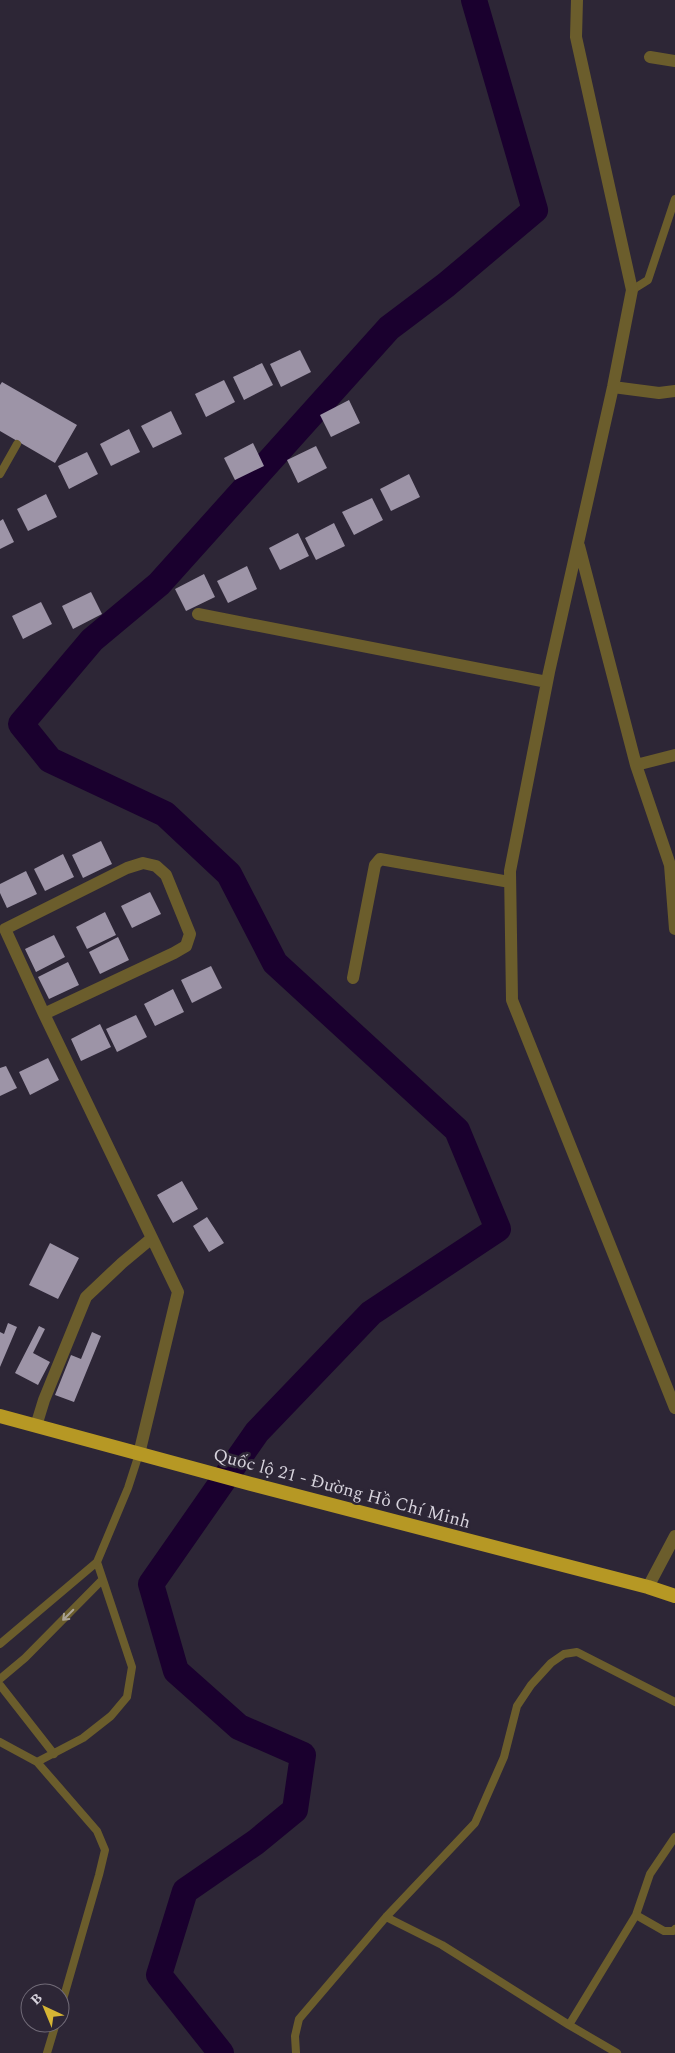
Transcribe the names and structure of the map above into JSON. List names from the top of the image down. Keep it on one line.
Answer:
{"streets":{"highway":["Quốc lộ 21 - Đường Hồ Chí Minh"]},"north":"top left"}
